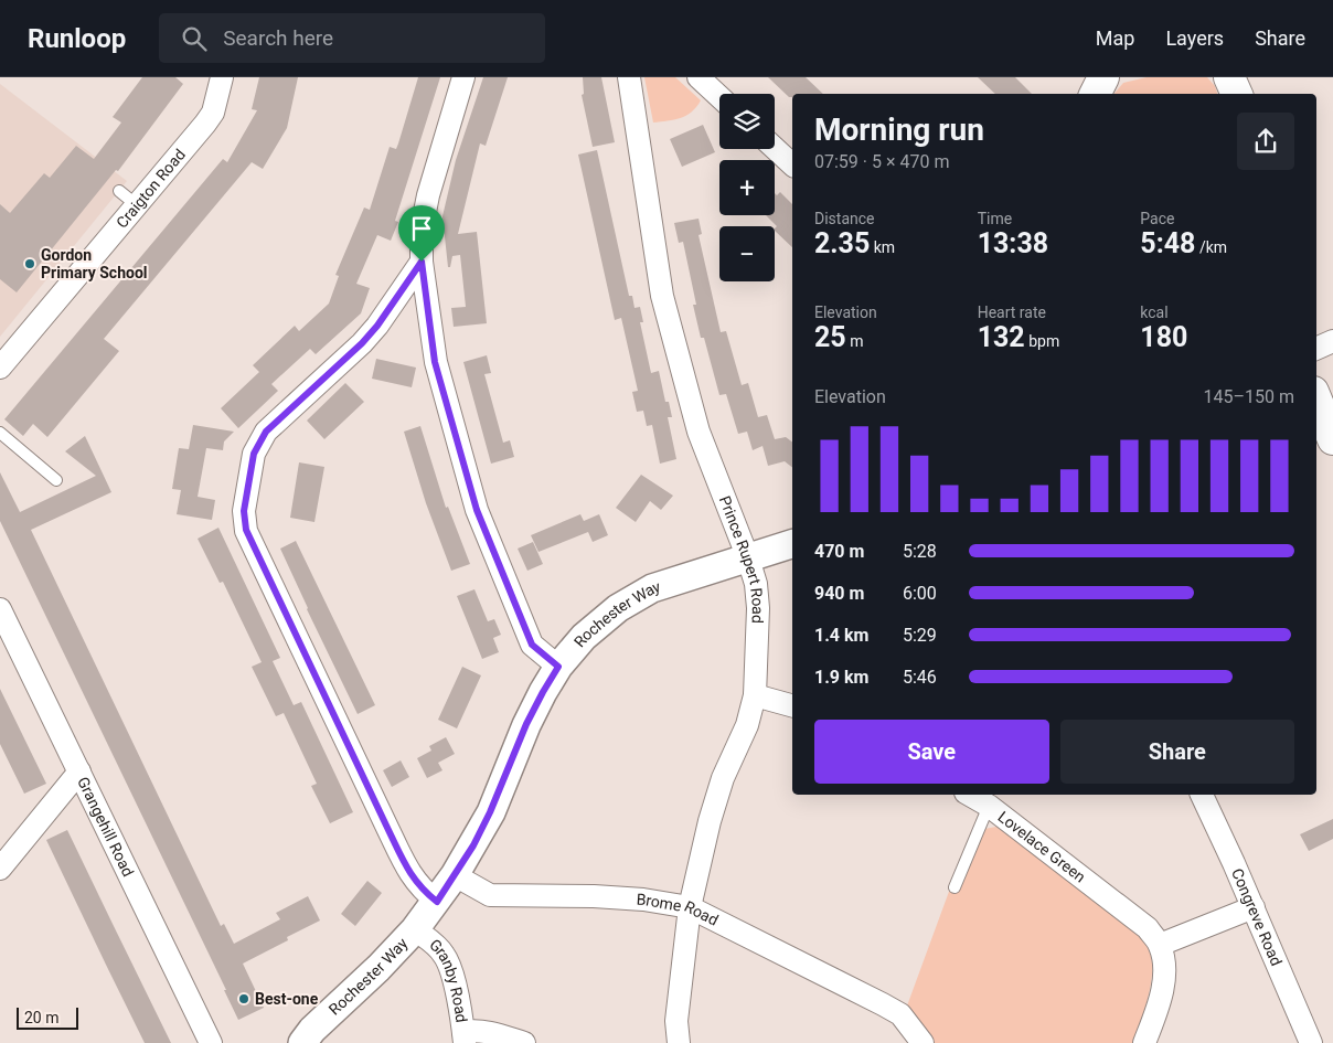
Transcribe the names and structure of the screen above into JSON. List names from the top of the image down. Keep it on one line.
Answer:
{"streets":{"street":["Craigton Road","Prince Rupert Road","Rochester Way","Grangehill Road","Lovelace Green","Brome Road","Congreve Road","Granby Road"]},"crossings":[["Prince Rupert Road","Rochester Way"],["Prince Rupert Road","Brome Road"],["Rochester Way","Brome Road"],["Rochester Way","Granby Road"]],"places":["Gordon Primary School","Best-one"],"scale_bar":"20 m","page":{"header":"Runloop","search":"Search here","nav":["Map","Layers","Share"],"map_buttons":["+","−"],"heading":["Morning run","07:59 · 5 × 470 m"],"stats":[["Distance","2.35 km"],["Time","13:38"],["Pace","5:48 /km"],["Elevation","25 m"],["Heart rate","132 bpm"],["kcal","180"]],"chart":["Elevation","145–150 m"],"list":[{"name":"470 m","note":"5:28"},{"name":"940 m","note":"6:00"},{"name":"1.4 km","note":"5:29"},{"name":"1.9 km","note":"5:46"}],"buttons":["Save","Share"],"scale":"20 m"}}
